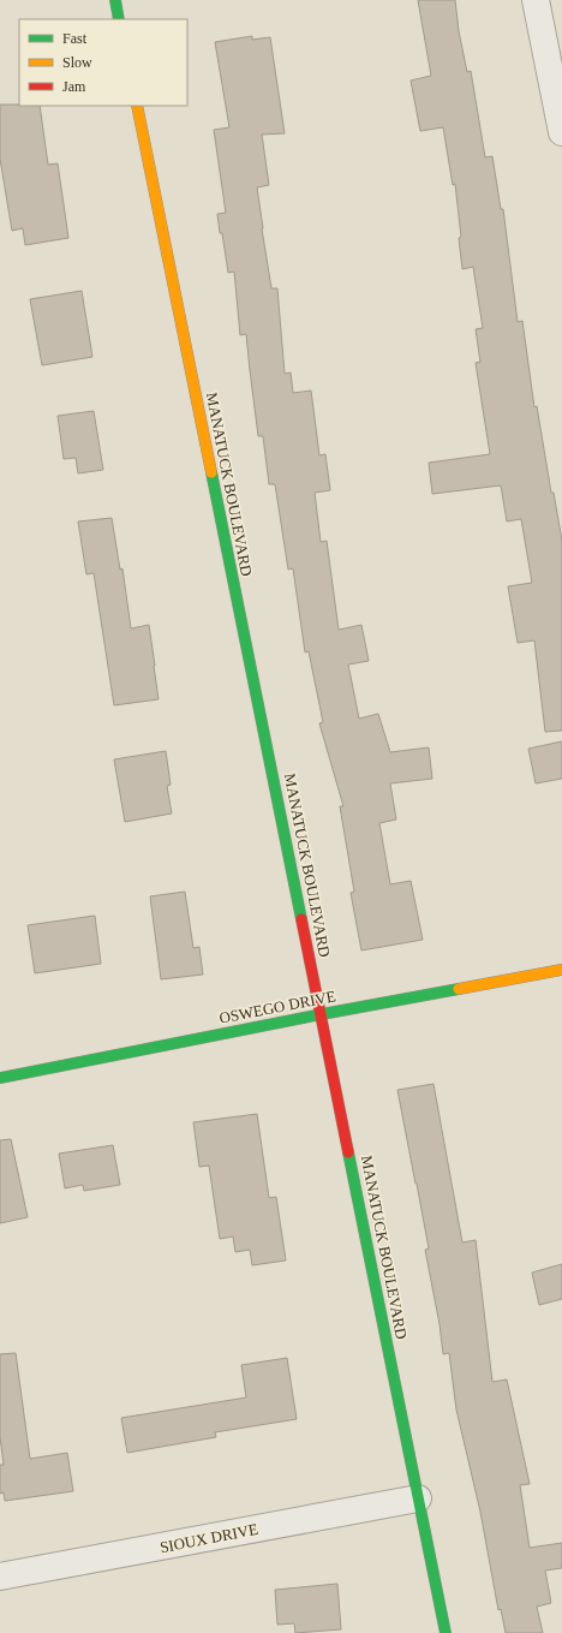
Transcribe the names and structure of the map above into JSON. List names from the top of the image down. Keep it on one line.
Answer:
{"streets":{"street":["MANATUCK BOULEVARD","OSWEGO DRIVE","SIOUX DRIVE"]},"crossings":[["MANATUCK BOULEVARD","OSWEGO DRIVE"],["MANATUCK BOULEVARD","SIOUX DRIVE"]],"legend":["Fast","Slow","Jam"]}
